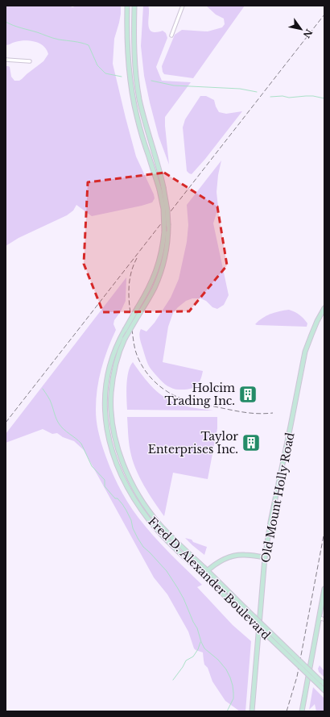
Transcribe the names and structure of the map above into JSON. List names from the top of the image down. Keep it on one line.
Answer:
{"streets":{"main road":["Old Mount Holly Road","Fred D. Alexander Boulevard"]},"places":{"building":["Holcim Trading Inc.","Taylor Enterprises Inc."]},"north":"bottom right"}
